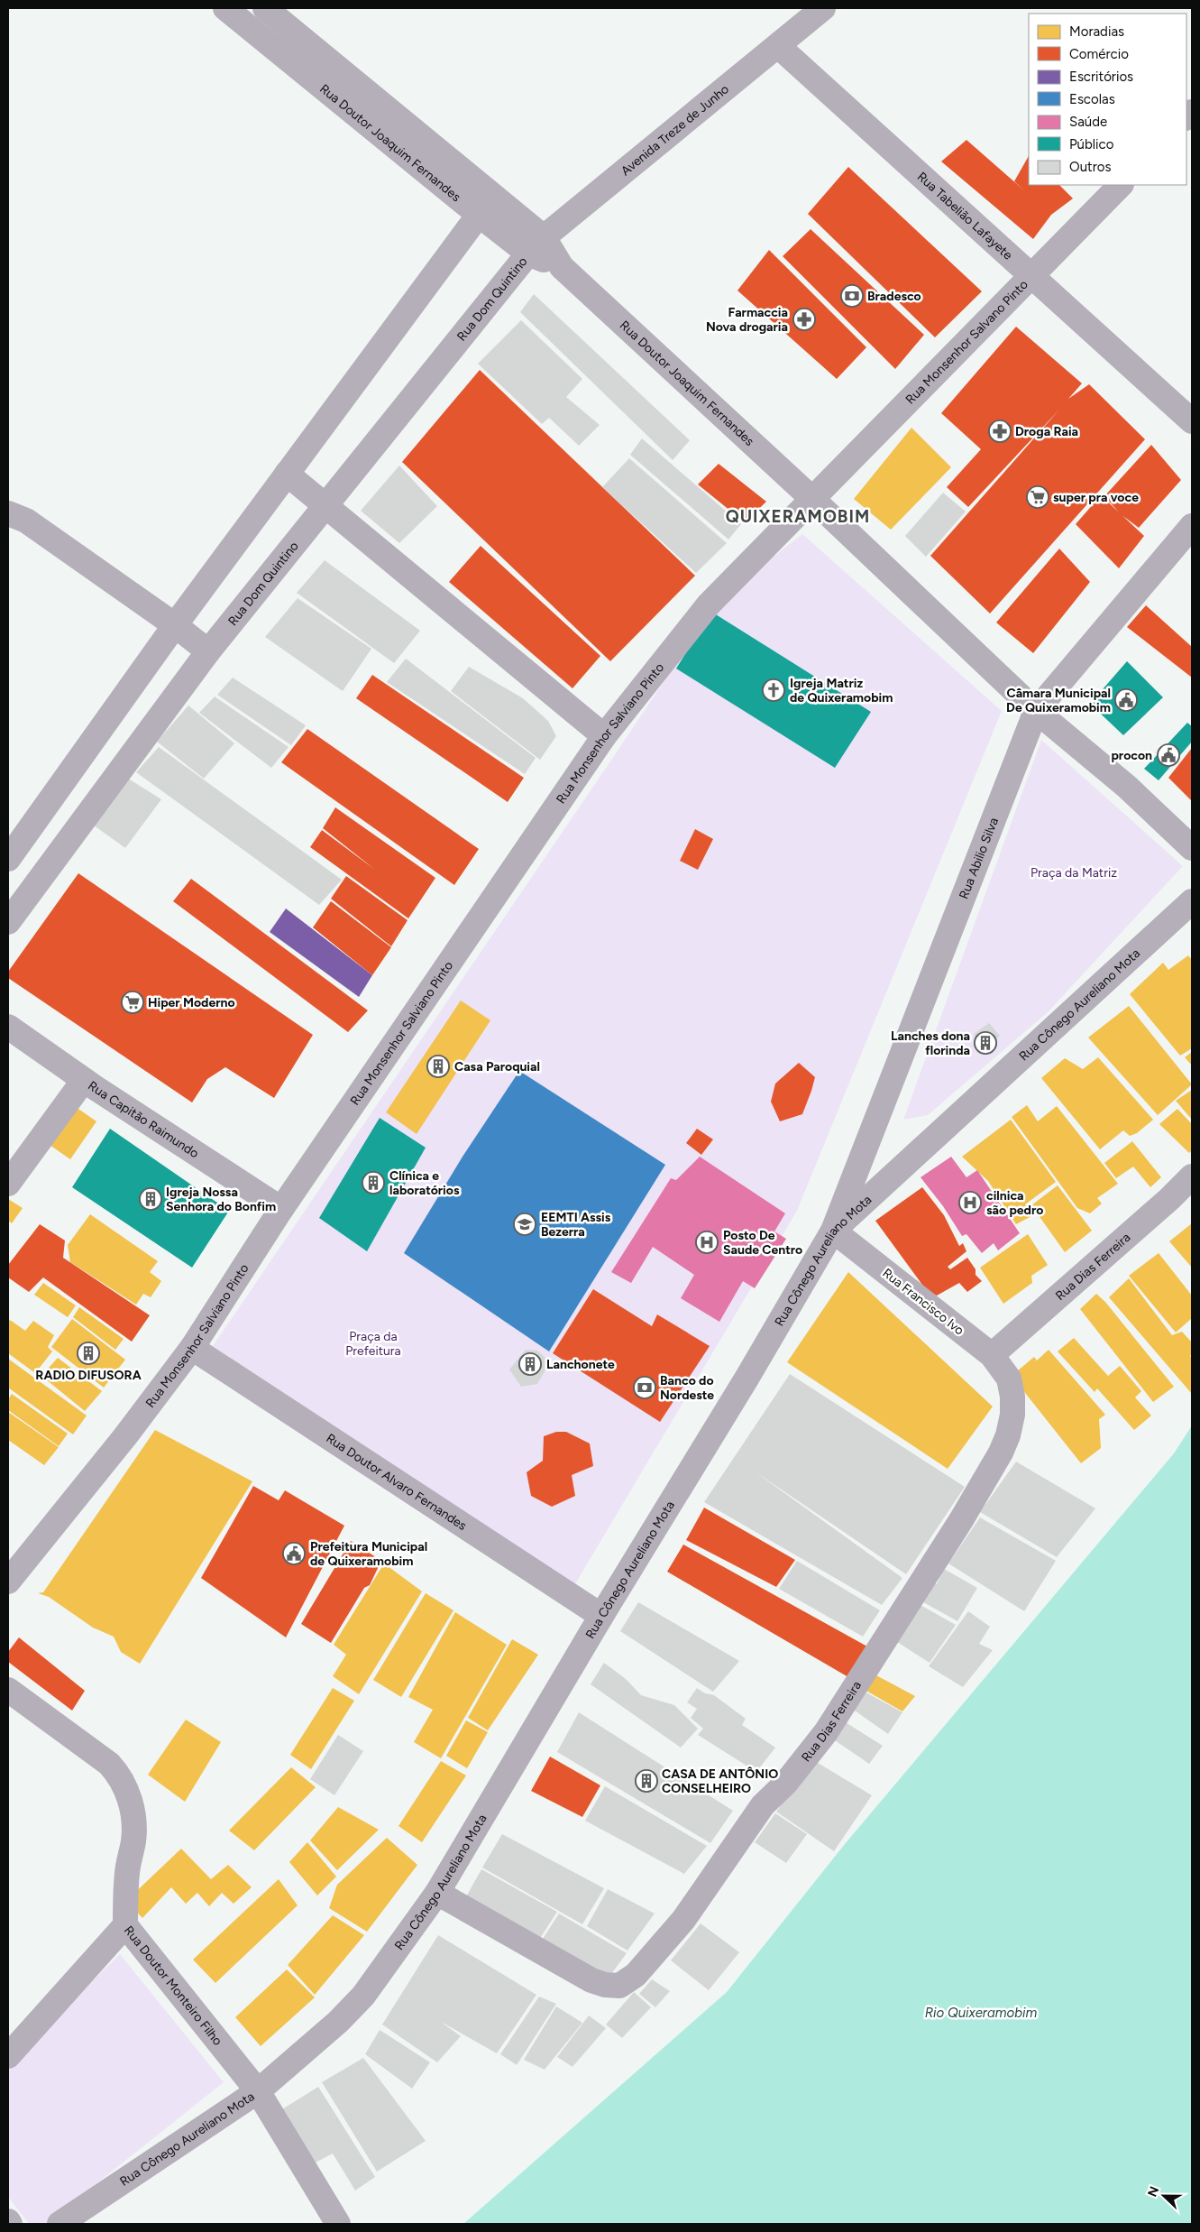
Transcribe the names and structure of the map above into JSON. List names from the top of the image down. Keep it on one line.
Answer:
{"streets":{"street":["Avenida Treze de Junho","Rua Doutor Joaquim Fernandes","Rua Tabelião Lafayete","Rua Dom Quintino","Rua Monsenhor Salvano Pinto","Rua Monsenhor Salviano Pinto","Rua Abilio Silva","Rua Cônego Aureliano Mota","Rua Capitão Raimundo","Rua Dias Ferreira","Rua Francisco Ivo","Rua Doutor Alvaro Fernandes","Rua Doutor Monteiro Filho"]},"crossings":[["Avenida Treze de Junho","Rua Doutor Joaquim Fernandes"],["Avenida Treze de Junho","Rua Tabelião Lafayete"],["Avenida Treze de Junho","Rua Dom Quintino"],["Rua Doutor Joaquim Fernandes","Rua Dom Quintino"],["Rua Doutor Joaquim Fernandes","Rua Monsenhor Salvano Pinto"],["Rua Doutor Joaquim Fernandes","Rua Monsenhor Salviano Pinto"],["Rua Doutor Joaquim Fernandes","Rua Abilio Silva"],["Rua Tabelião Lafayete","Rua Monsenhor Salvano Pinto"],["Rua Monsenhor Salvano Pinto","Rua Monsenhor Salviano Pinto"],["Rua Monsenhor Salviano Pinto","Rua Capitão Raimundo"],["Rua Monsenhor Salviano Pinto","Rua Doutor Alvaro Fernandes"],["Rua Abilio Silva","Rua Cônego Aureliano Mota"],["Rua Abilio Silva","Rua Francisco Ivo"],["Rua Cônego Aureliano Mota","Rua Dias Ferreira"],["Rua Cônego Aureliano Mota","Rua Francisco Ivo"],["Rua Cônego Aureliano Mota","Rua Doutor Alvaro Fernandes"],["Rua Cônego Aureliano Mota","Rua Doutor Monteiro Filho"],["Rua Dias Ferreira","Rua Francisco Ivo"]],"districts":["QUIXERAMOBIM"],"water":["Rio Quixeramobim"],"parks":["Praça da Matriz","Praça da Prefeitura"],"places":{"bank":["Bradesco","Banco do Nordeste"],"pharmacy":["Farmaccia Nova drogaria","Droga Raia"],"supermarket":["super pra voce","Hiper Moderno"],"church":["Igreja Matriz de Quixeramobim"],"public building":["Câmara Municipal De Quixeramobim","procon","Prefeitura Municipal de Quixeramobim"],"building":["Lanches dona florinda","Casa Paroquial","Clínica e laboratórios","Igreja Nossa Senhora do Bonfim","RADIO DIFUSORA","Lanchonete","CASA DE ANTÔNIO CONSELHEIRO"],"hospital":["cilnica são pedro","Posto De Saude Centro"],"school or university":["EEMTI Assis Bezerra"]},"legend":["Moradias","Comércio","Escritórios","Escolas","Saúde","Público","Outros"],"north":"left"}
